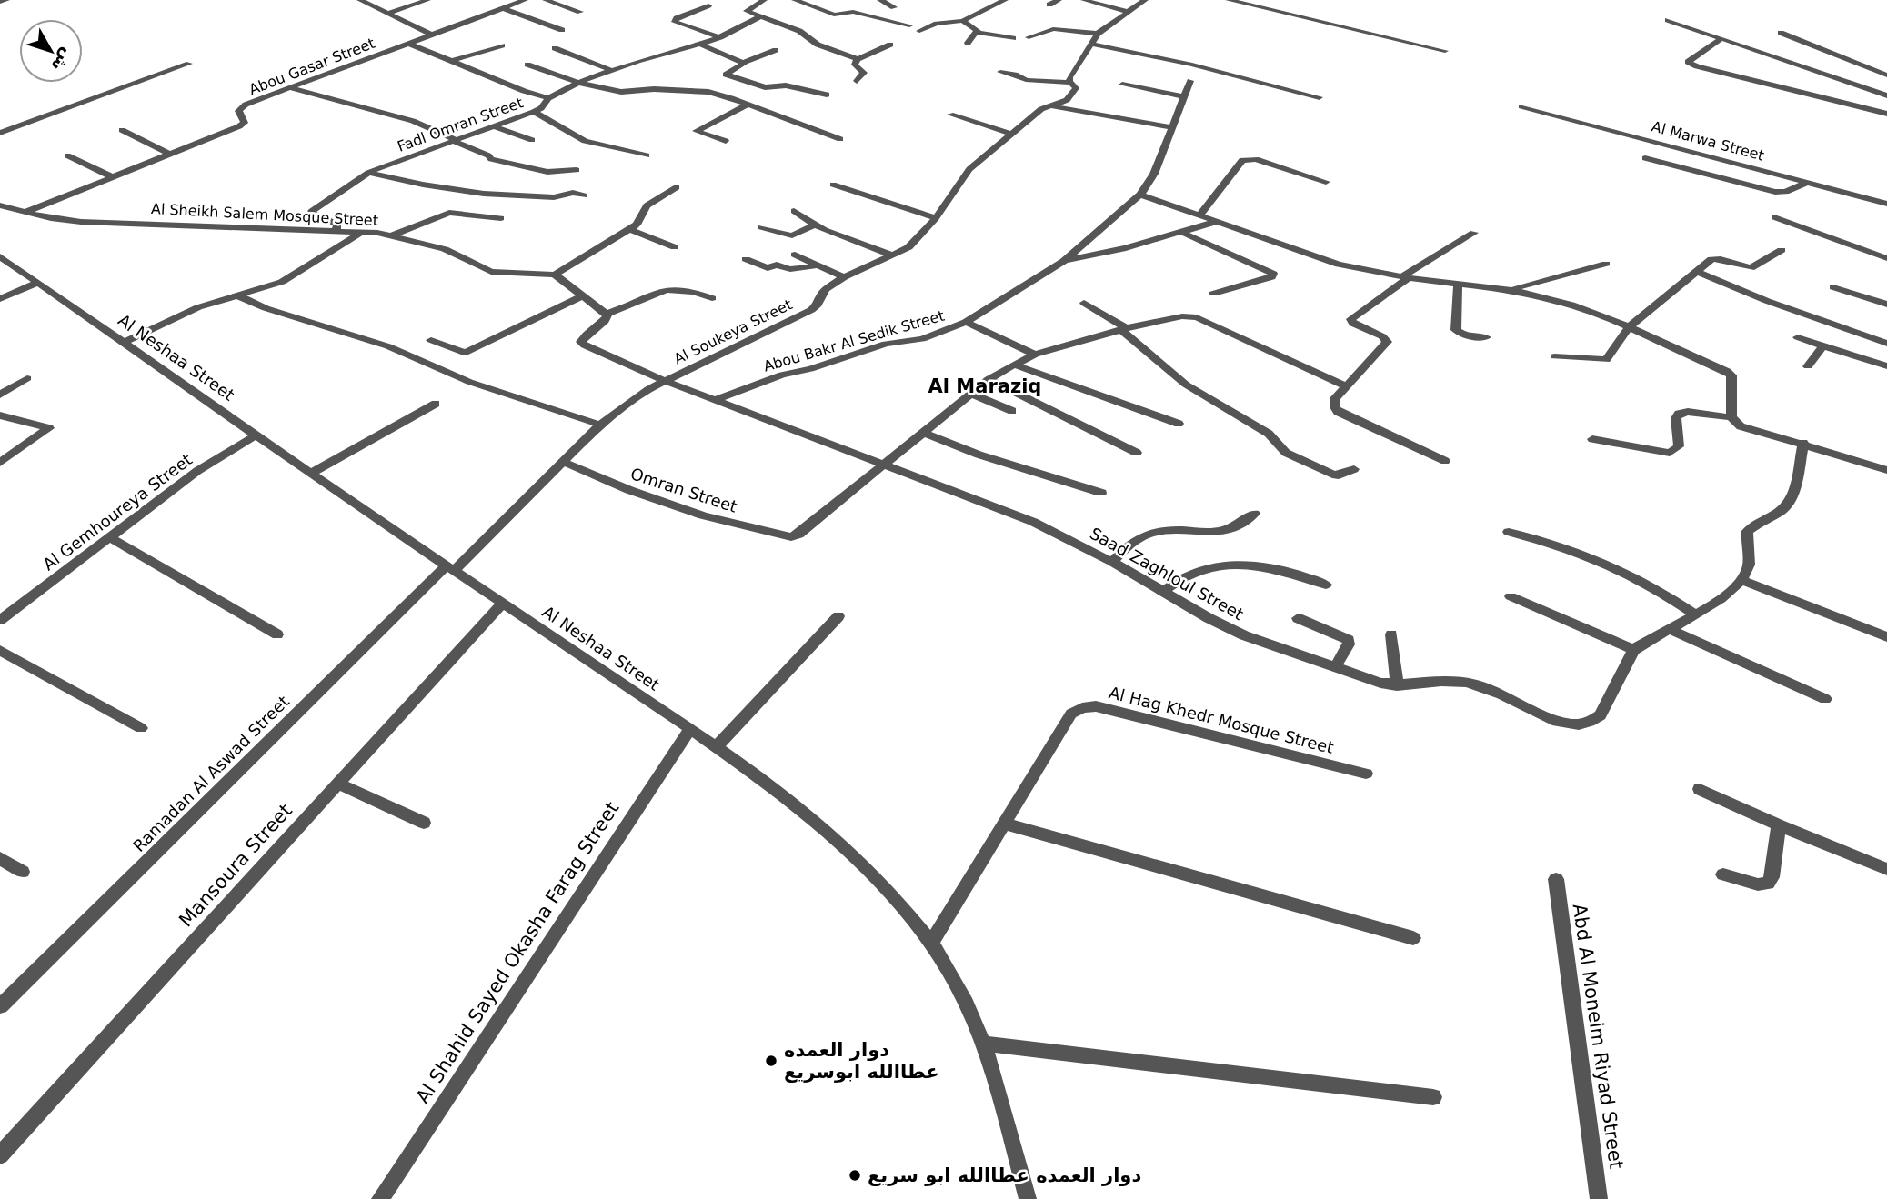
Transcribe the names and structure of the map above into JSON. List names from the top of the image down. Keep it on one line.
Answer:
{"streets":{"street":["Abou Gasar Street","Fadl Omran Street","Al Marwa Street","Al Sheikh Salem Mosque Street","Al Soukeya Street","Abou Bakr Al Sedik Street","Al Neshaa Street","Omran Street","Al Gemhoureya Street","Saad Zaghloul Street","Al Hag Khedr Mosque Street","Ramadan Al Aswad Street","Mansoura Street","Al Shahid Sayed Okasha Farag Street","Abd Al Moneim Riyad Street"]},"crossings":[["Abou Gasar Street","Al Sheikh Salem Mosque Street"],["Fadl Omran Street","Al Sheikh Salem Mosque Street"],["Al Soukeya Street","Al Neshaa Street"],["Al Soukeya Street","Omran Street"],["Al Soukeya Street","Saad Zaghloul Street"],["Al Soukeya Street","Ramadan Al Aswad Street"],["Abou Bakr Al Sedik Street","Saad Zaghloul Street"],["Al Neshaa Street","Al Gemhoureya Street"],["Al Neshaa Street","Al Hag Khedr Mosque Street"],["Al Neshaa Street","Ramadan Al Aswad Street"],["Al Neshaa Street","Mansoura Street"],["Al Neshaa Street","Al Shahid Sayed Okasha Farag Street"],["Omran Street","Saad Zaghloul Street"]],"districts":["Al Maraziq"],"places":["دوار العمده عطاالله ابوسريع","دوار العمده عطاالله ابو سريع"],"north":"bottom right"}
